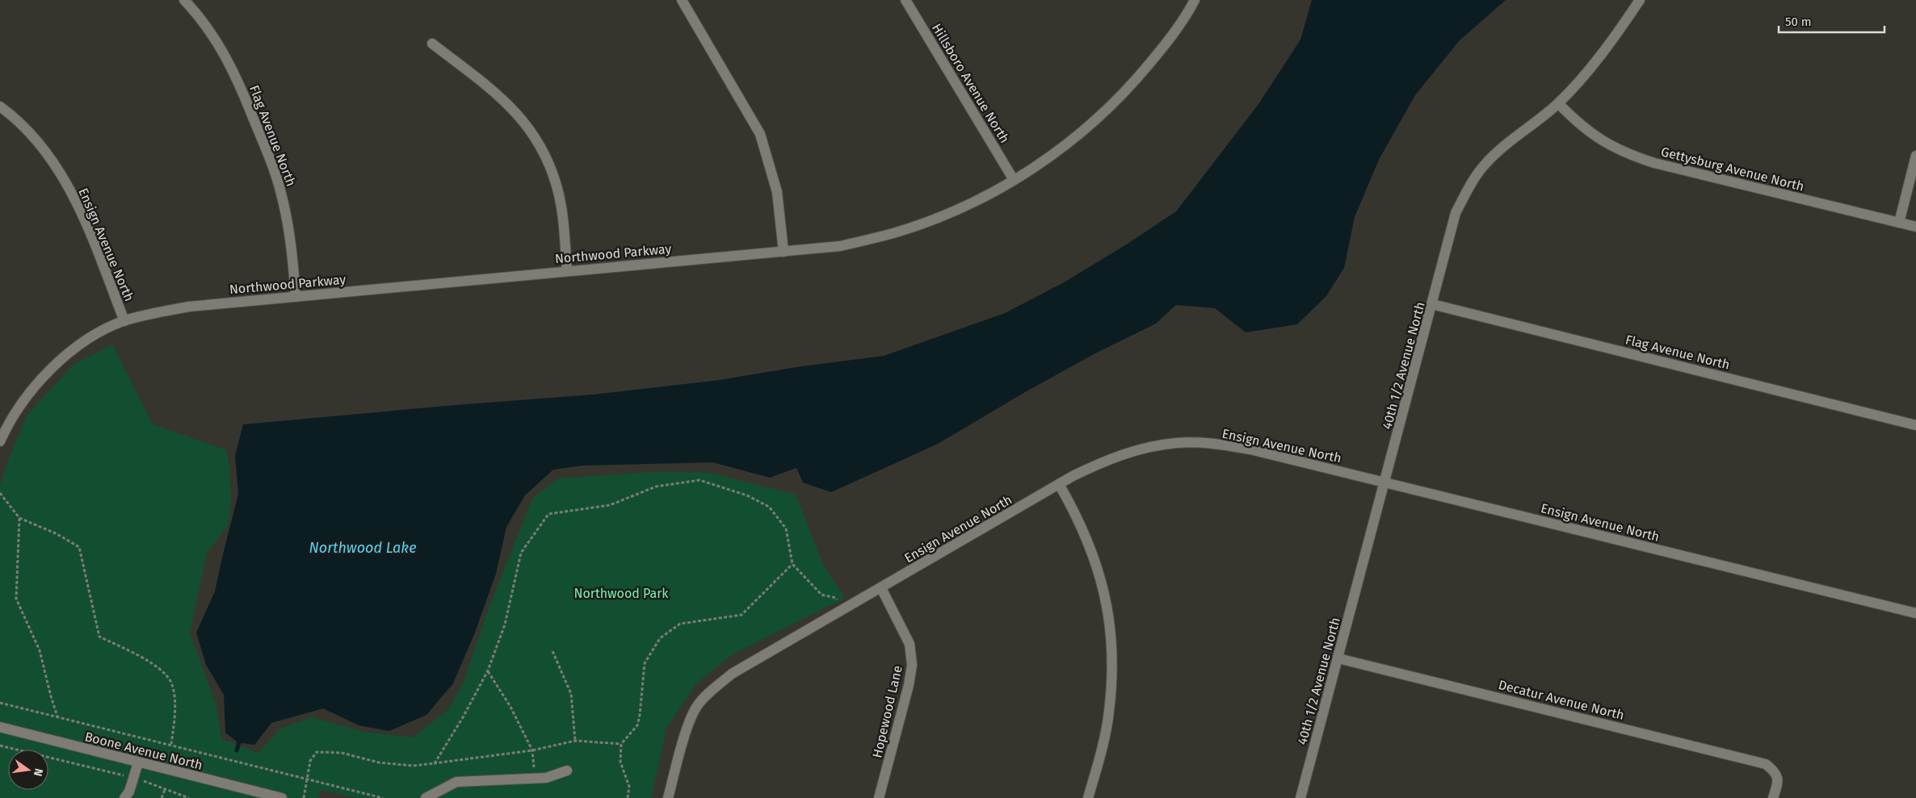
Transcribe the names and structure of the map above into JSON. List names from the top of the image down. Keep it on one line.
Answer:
{"streets":{"street":["Hillsboro Avenue North","Flag Avenue North","Gettysburg Avenue North","Ensign Avenue North","Northwood Parkway","40th 1/2 Avenue North","Decatur Avenue North","Hopewood Lane","Boone Avenue North"]},"crossings":[["Hillsboro Avenue North","Northwood Parkway"],["Flag Avenue North","Northwood Parkway"],["Flag Avenue North","40th 1/2 Avenue North"],["Gettysburg Avenue North","40th 1/2 Avenue North"],["Ensign Avenue North","Northwood Parkway"],["Ensign Avenue North","40th 1/2 Avenue North"],["Ensign Avenue North","Hopewood Lane"],["40th 1/2 Avenue North","Decatur Avenue North"]],"water":["Northwood Lake"],"parks":["Northwood Park"],"scale_bar":"50 m","north":"right"}
